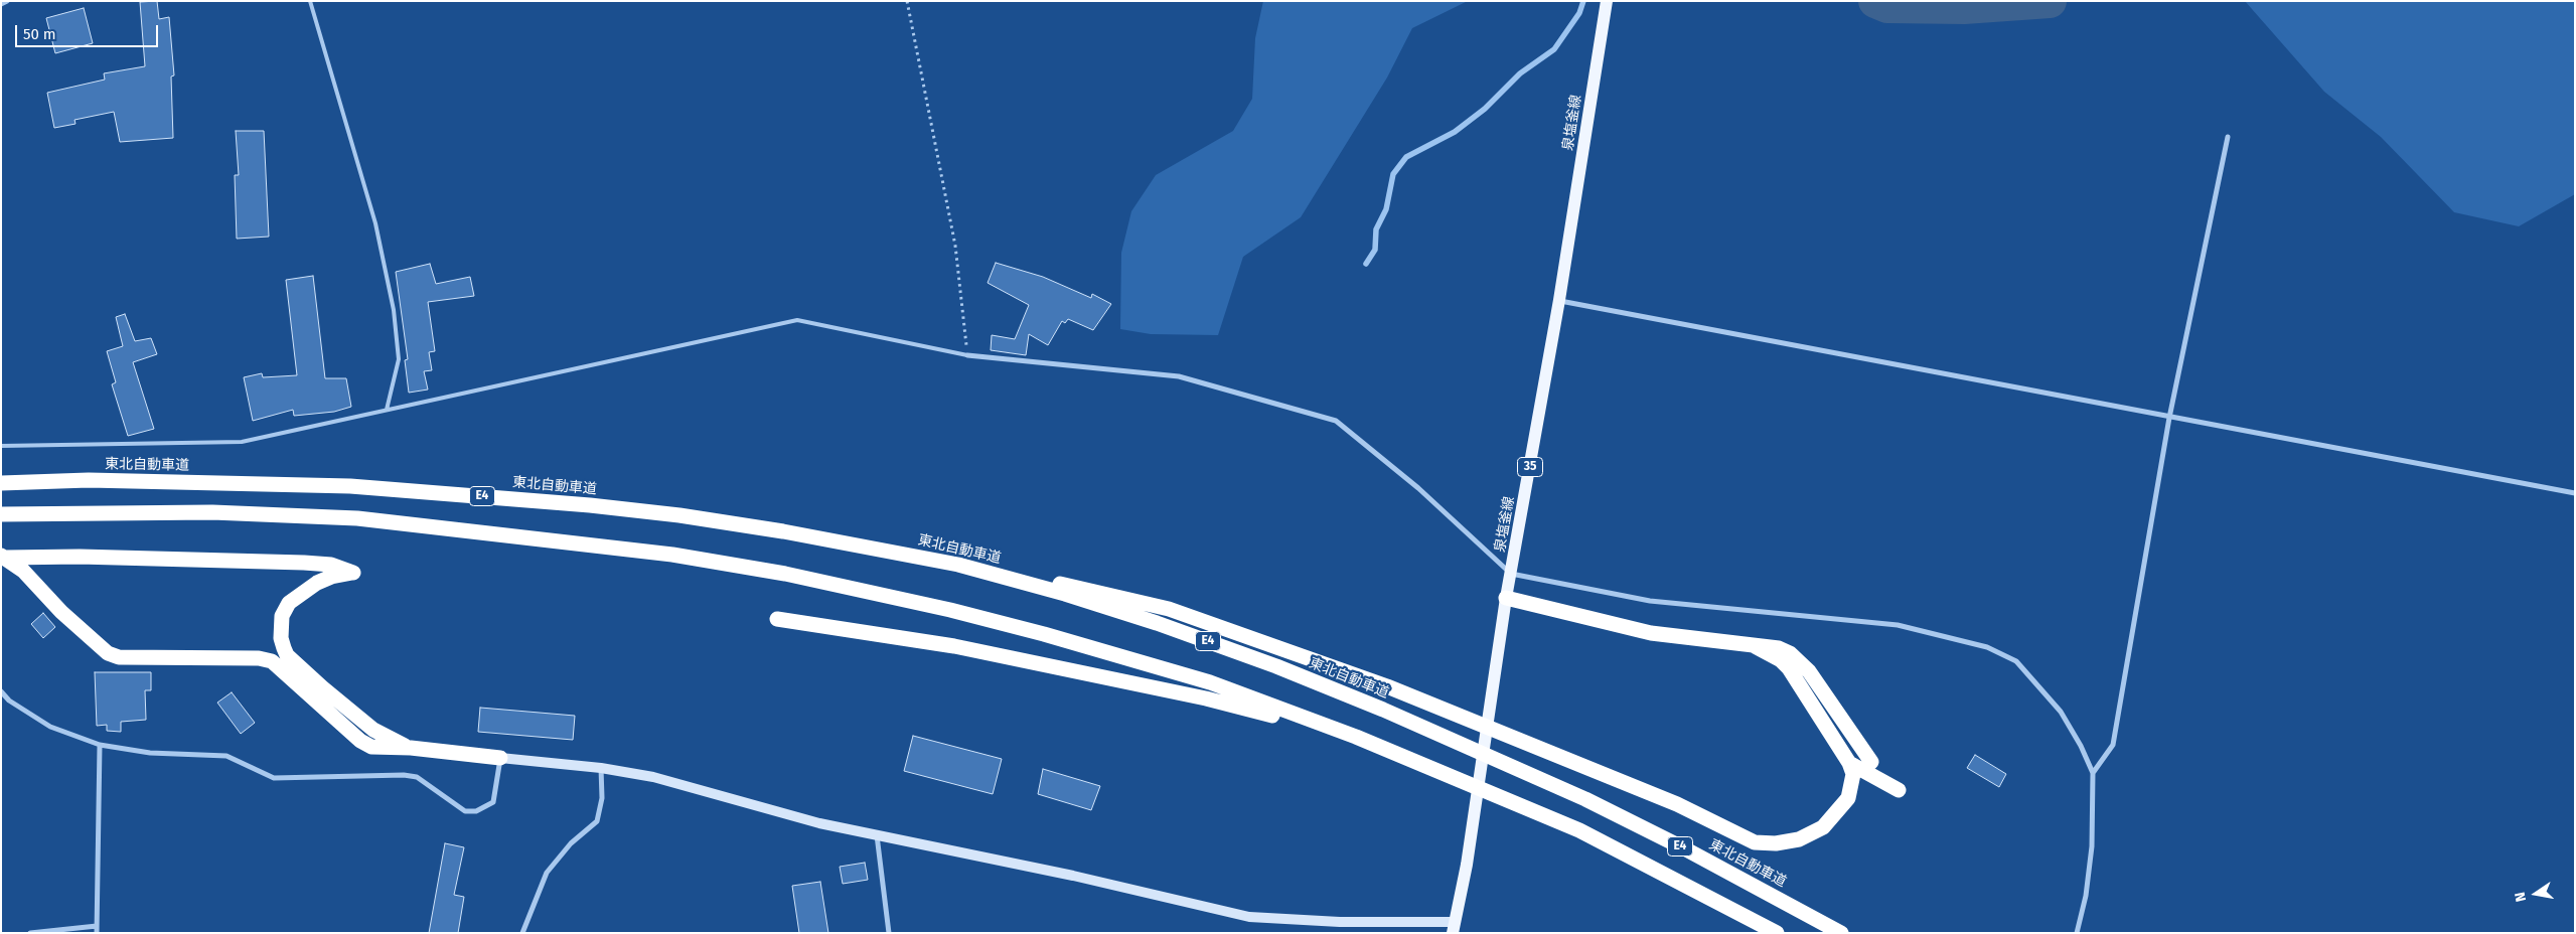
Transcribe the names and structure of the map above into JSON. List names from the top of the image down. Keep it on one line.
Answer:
{"streets":{"highway":["東北自動車道","E4"],"main road":["泉塩釜線","35"]},"scale_bar":"50 m","north":"left"}
